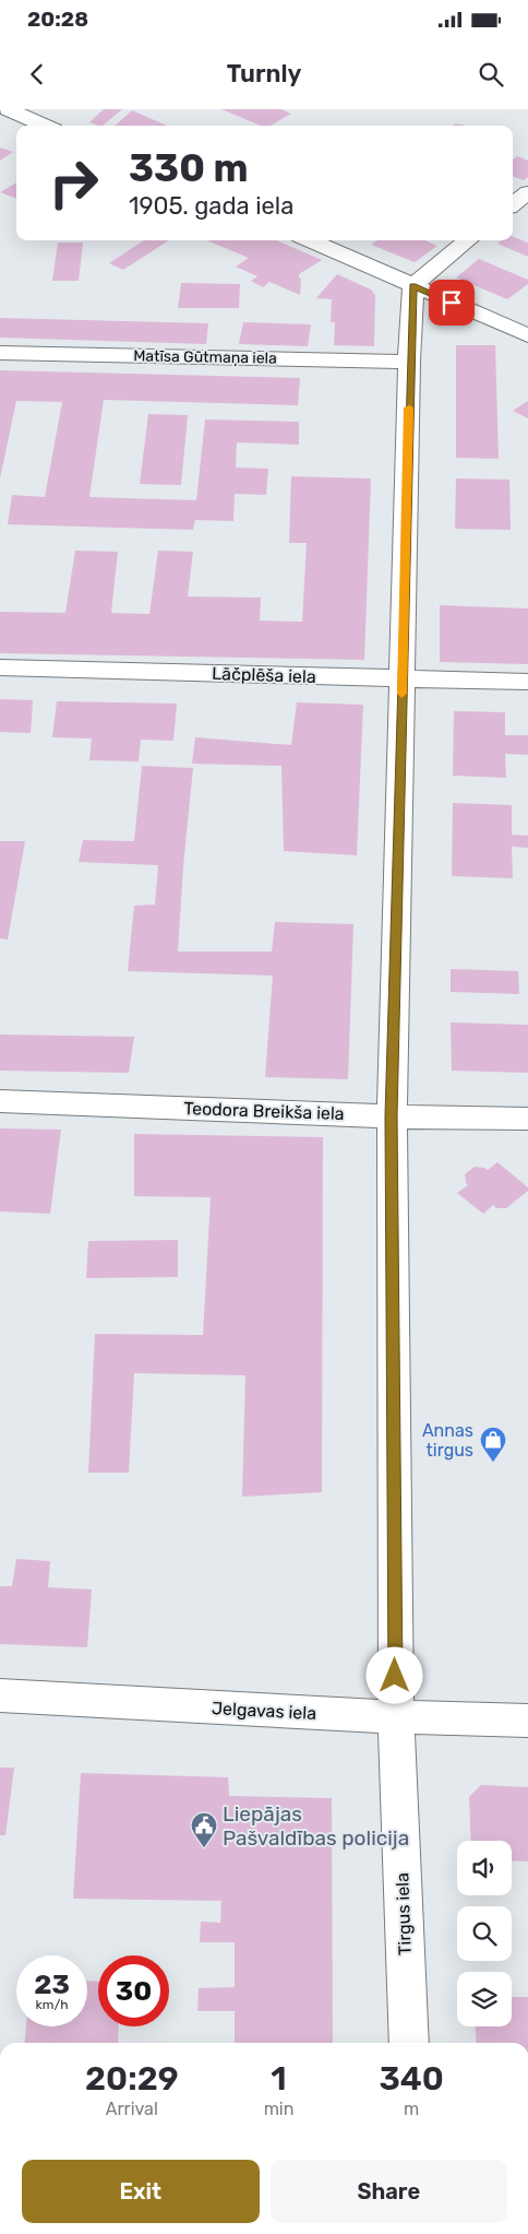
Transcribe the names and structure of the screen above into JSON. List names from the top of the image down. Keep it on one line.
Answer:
{"streets":{"street":["Matīsa Gūtmaņa iela","Lāčplēša iela","Teodora Breikša iela","Jelgavas iela","Tirgus iela"]},"crossings":[["Matīsa Gūtmaņa iela","Tirgus iela"],["Lāčplēša iela","Tirgus iela"],["Teodora Breikša iela","Tirgus iela"],["Jelgavas iela","Tirgus iela"]],"places":{"shop":["Annas tirgus"],"public building":["Liepājas Pašvaldības policija"]},"page":{"status":"20:28","header":"Turnly","turn":["330 m","1905. gada iela"],"speed":"23 km/h","limit":"30","eta":["20:29","Arrival","1","min","340","m"],"buttons":["Exit","Share"]}}
